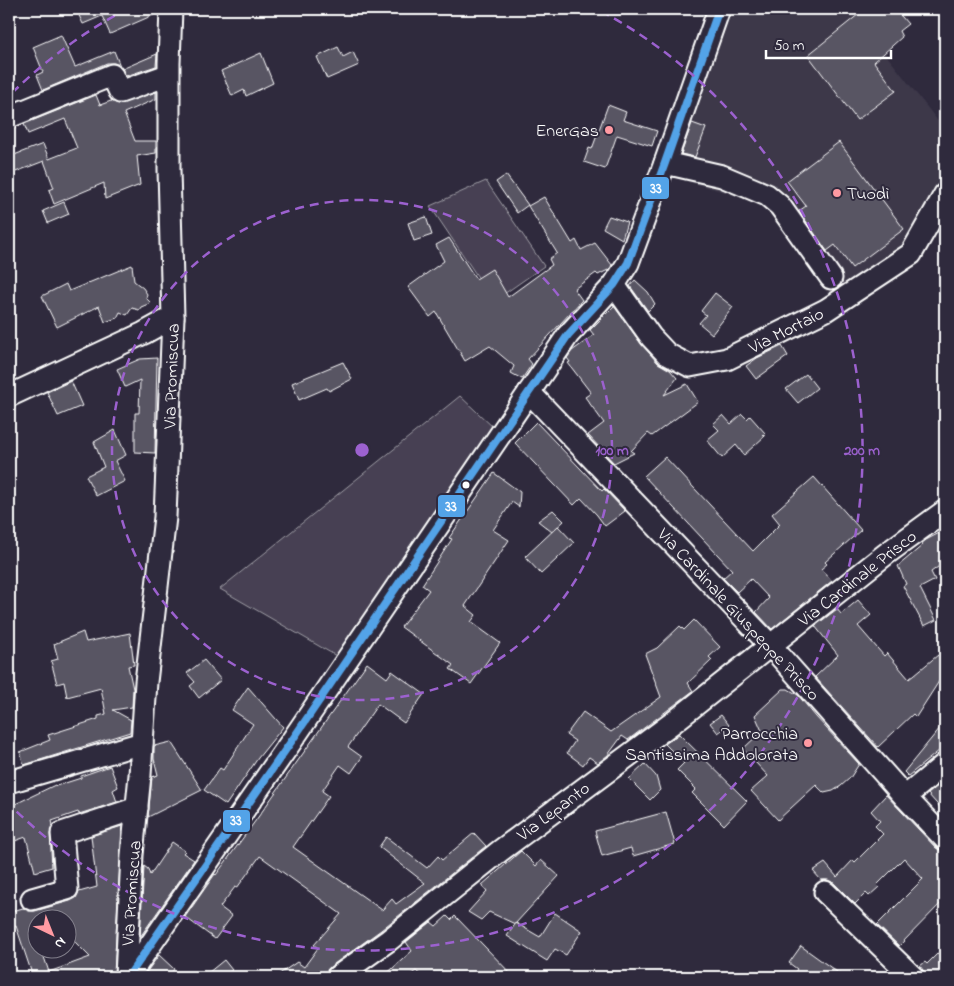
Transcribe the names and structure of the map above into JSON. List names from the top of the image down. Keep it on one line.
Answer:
{"streets":{"street":["Via Mortaio","Via Promiscua","Via Cardinale Prisco","Via Cardinale Giuspeppe Prisco","Via Lepanto"]},"crossings":[["Via Cardinale Prisco","Via Cardinale Giuspeppe Prisco"],["Via Cardinale Prisco","Via Lepanto"],["Via Cardinale Giuspeppe Prisco","Via Lepanto"]],"places":["EnerGas","Tuodì","Parrocchia Santissima Addolorata"],"lines":["transit line 33"],"scale_bar":"50 m","north":"bottom right","rings":["100 m","200 m"]}
